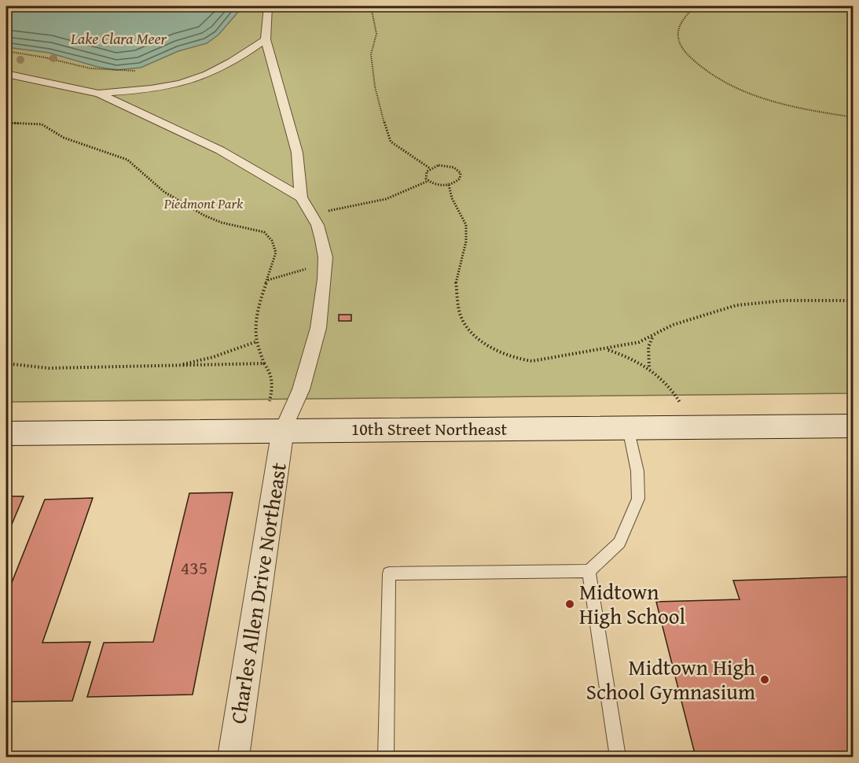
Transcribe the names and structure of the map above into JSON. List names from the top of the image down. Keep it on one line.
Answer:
{"streets":{"main road":["10th Street Northeast"],"street":["Charles Allen Drive Northeast"]},"crossings":[["10th Street Northeast","Charles Allen Drive Northeast"]],"water":["Lake Clara Meer"],"parks":["Piedmont Park"],"places":["Midtown High School","Midtown High School Gymnasium"],"house_numbers":["435"]}
